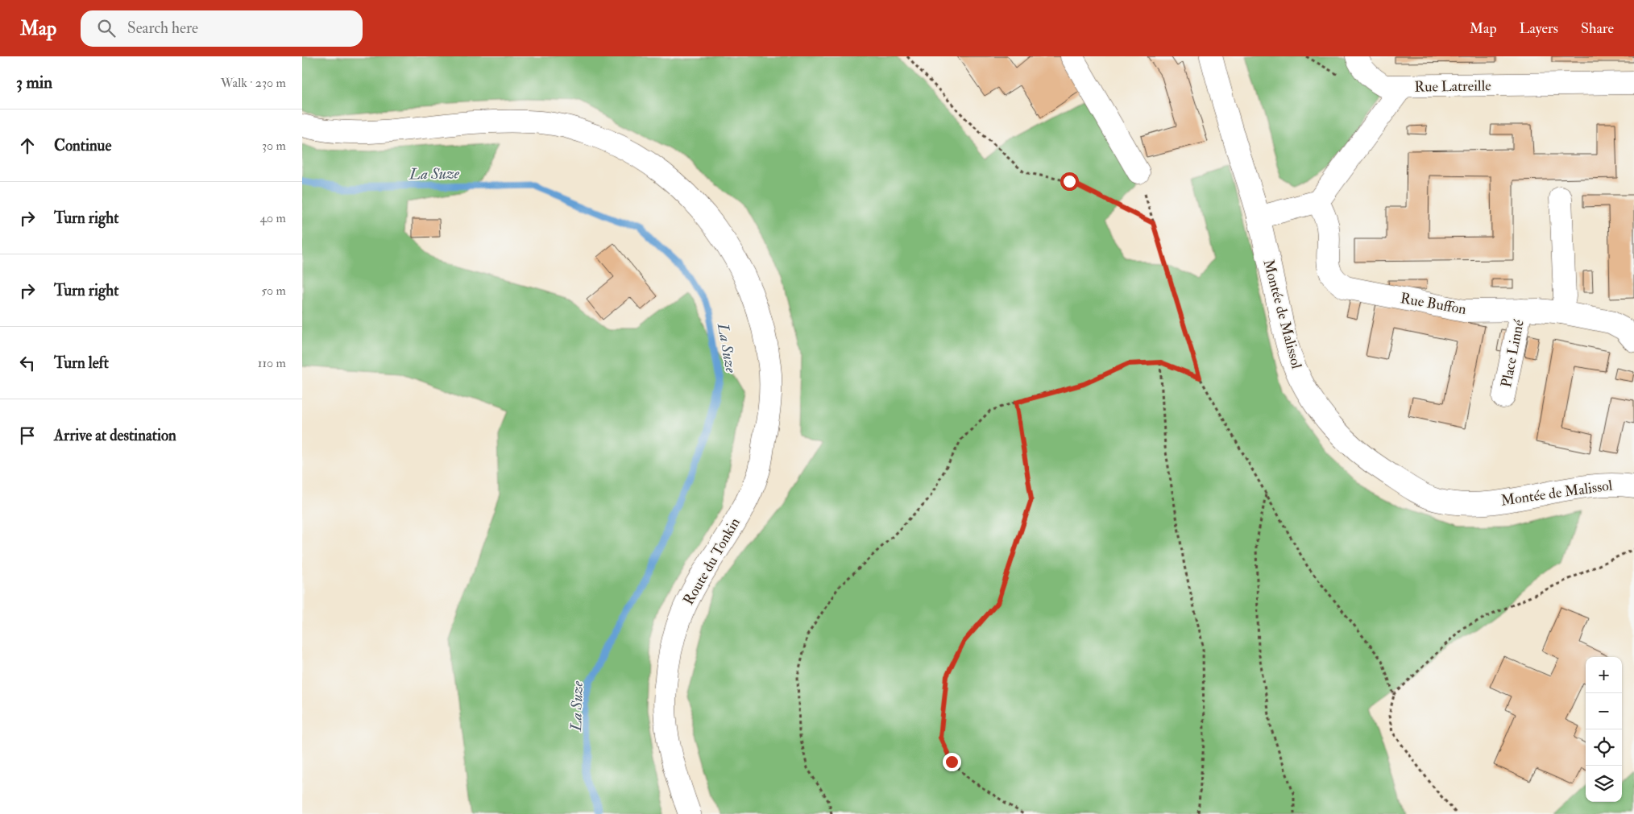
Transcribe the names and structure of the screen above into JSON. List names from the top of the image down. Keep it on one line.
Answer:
{"streets":{"street":["Rue Latreille","Rue Buffon","Montée de Malissol","Place Linné","Route du Tonkin"]},"crossings":[["Rue Latreille","Rue Buffon"],["Rue Buffon","Place Linné"]],"water":["La Suze"],"page":{"header":"Map","search":"Search here","nav":["Map","Layers","Share"],"heading":["3 min","Walk · 230 m"],"list":[["Continue","30 m"],["Turn right","40 m"],["Turn right","50 m"],["Turn left","110 m"],"Arrive at destination"],"map_buttons":["+","−"]}}
